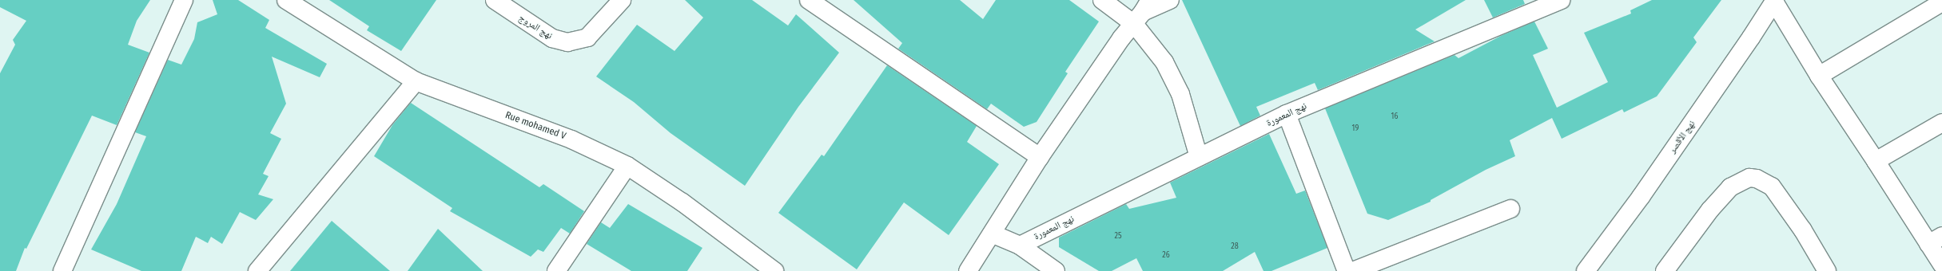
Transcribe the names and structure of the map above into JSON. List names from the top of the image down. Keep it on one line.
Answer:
{"streets":{"street":["نهج المروج","نهج المعمورة","Rue mohamed V","نهج الأقصر"]},"house_numbers":["16","19","25","28","26"]}
